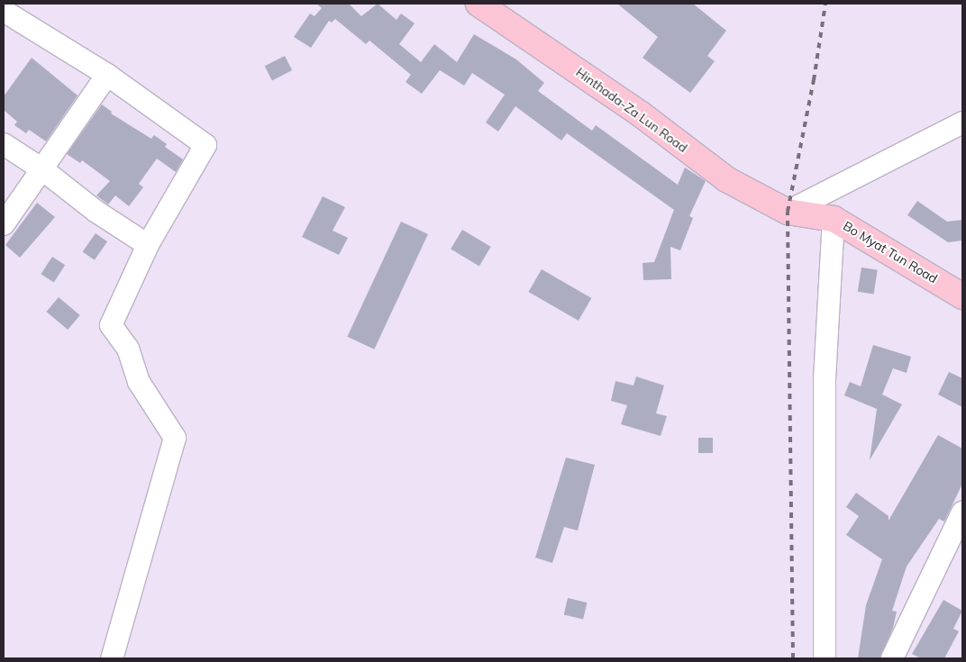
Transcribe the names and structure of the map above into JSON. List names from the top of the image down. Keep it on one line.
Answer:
{"streets":{"main road":["Hinthada-Za Lun Road","Bo Myat Tun Road"]},"crossings":[["Hinthada-Za Lun Road","Bo Myat Tun Road"]]}
